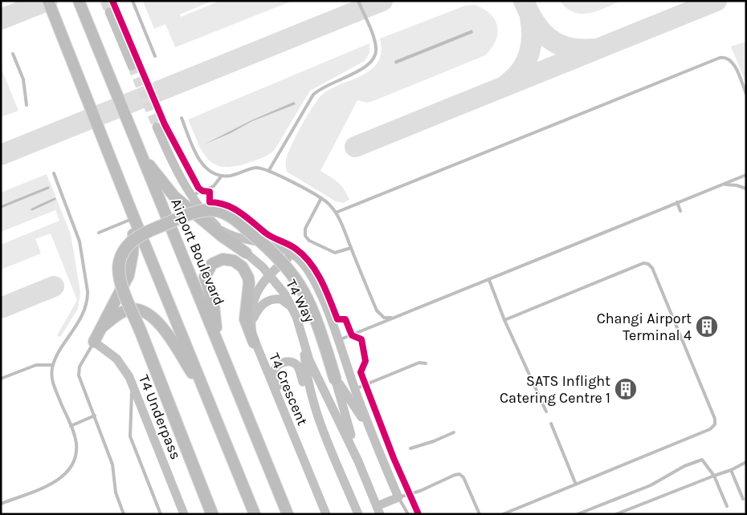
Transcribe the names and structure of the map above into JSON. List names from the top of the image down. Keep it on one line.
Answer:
{"streets":{"highway":["Airport Boulevard"],"main road":["T4 Way","T4 Crescent","T4 Underpass"]},"crossings":[["T4 Way","T4 Crescent"]],"places":{"building":["Changi Airport Terminal 4","SATS Inflight Catering Centre 1"]}}
